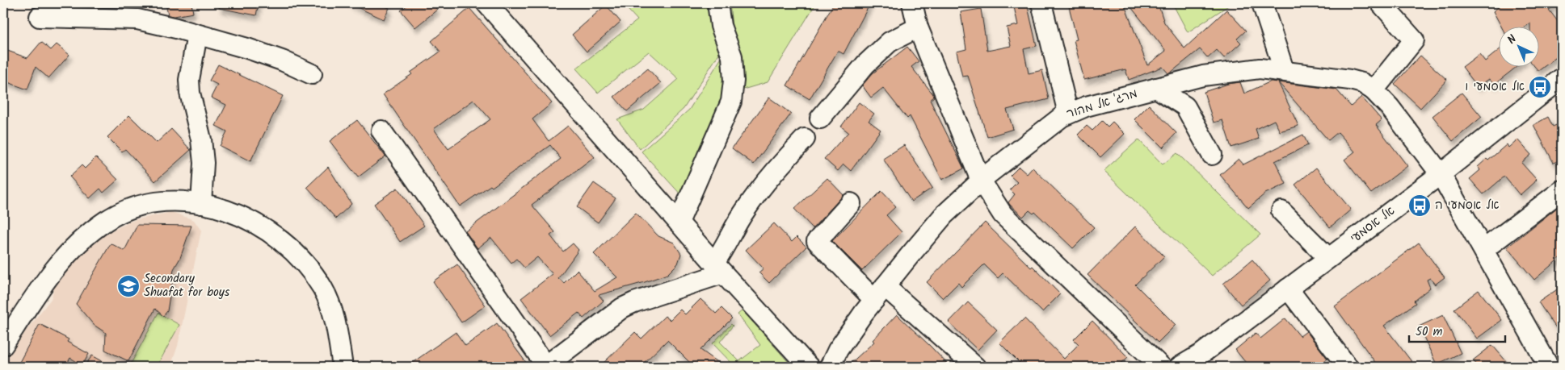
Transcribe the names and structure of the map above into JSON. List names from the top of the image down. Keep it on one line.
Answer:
{"streets":{"street":["מרג' אל מהור","אל אסמעי"]},"crossings":[["מרג' אל מהור","אל אסמעי"]],"places":{"bus stop":["אל אסמעי ו","אל אסמעי ה"],"school or university":["Secondary Shuafat for boys"]},"scale_bar":"50 m","north":"top left"}
